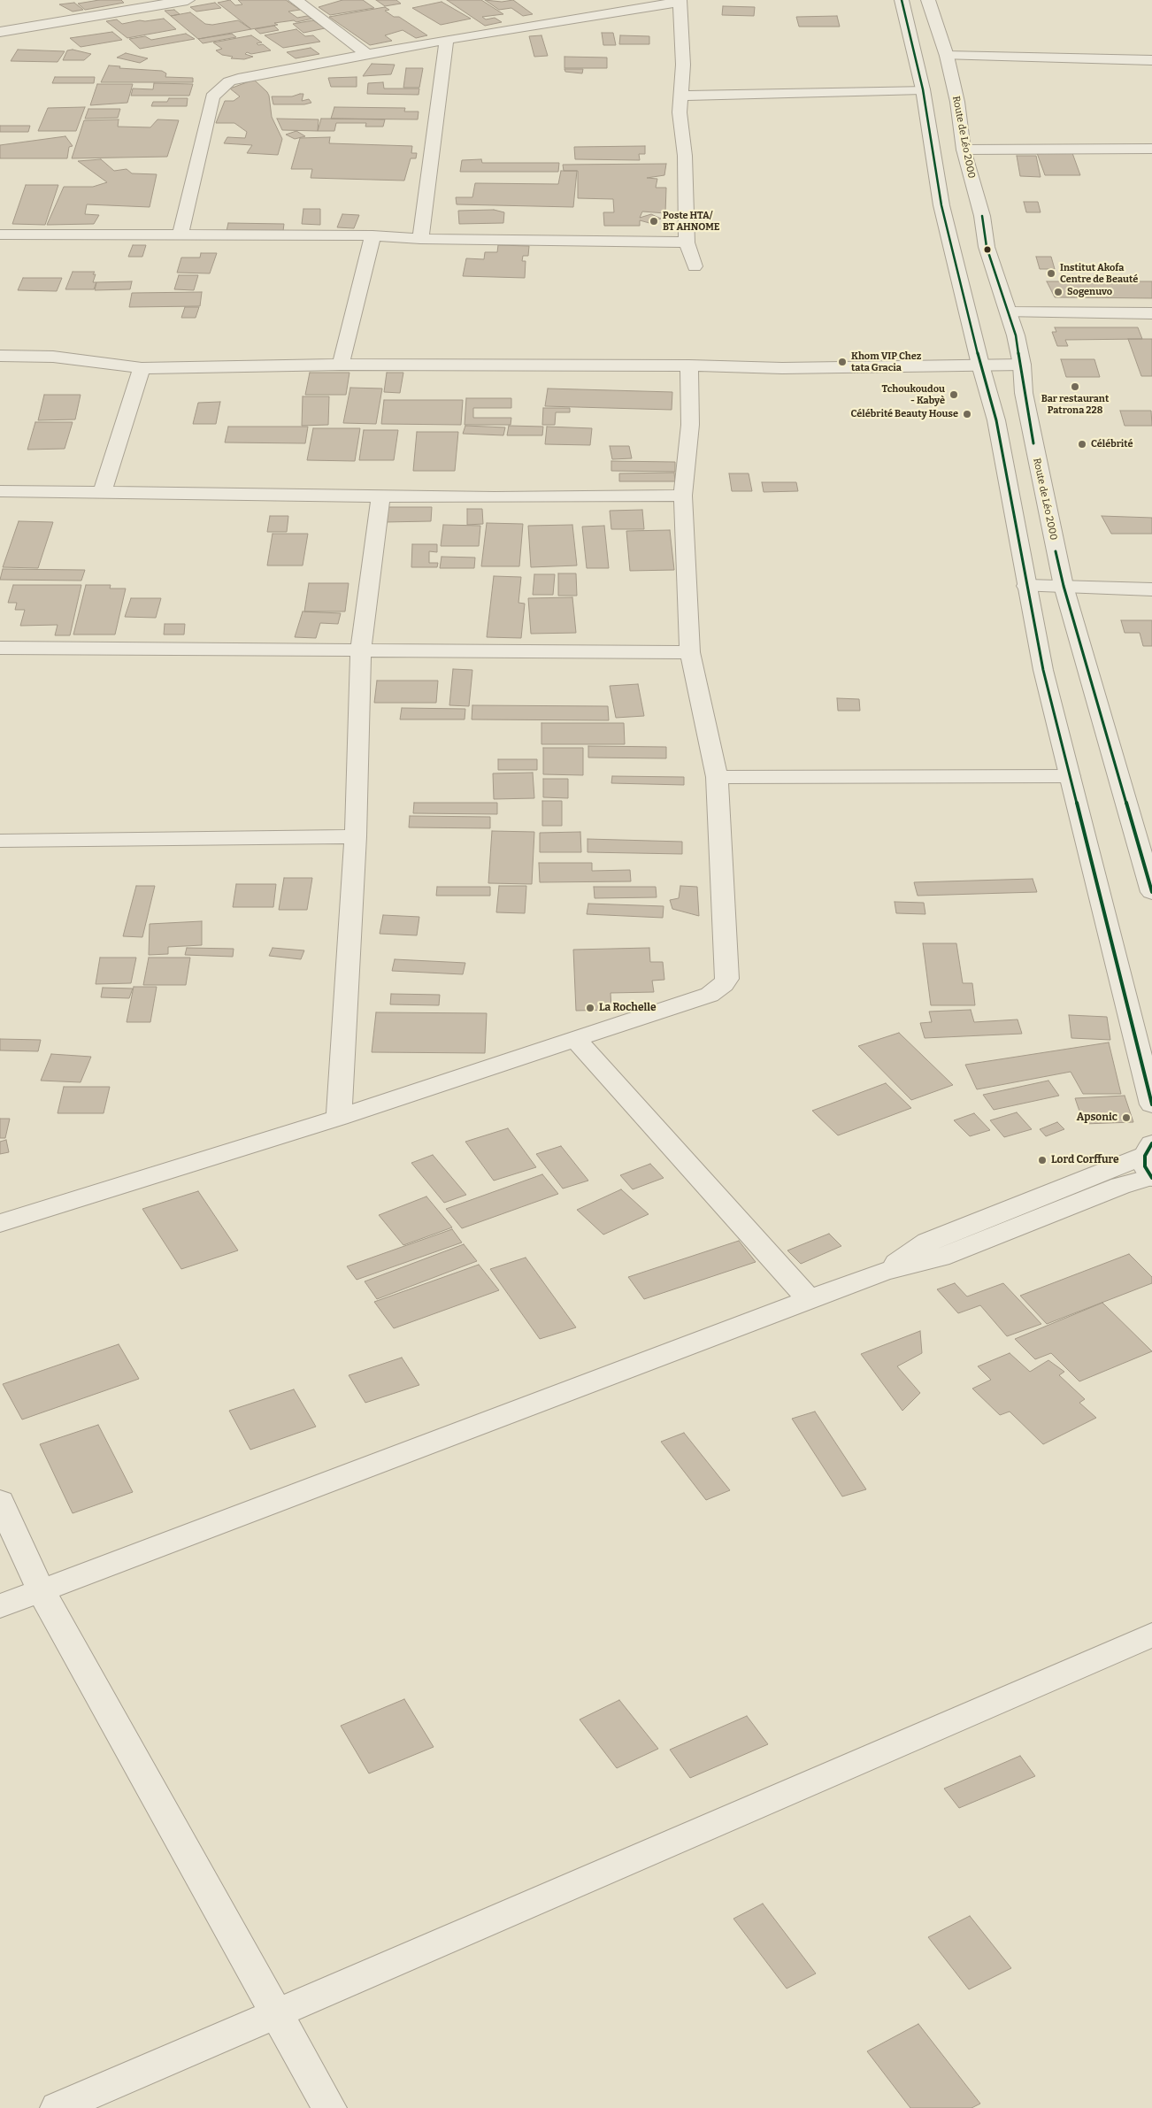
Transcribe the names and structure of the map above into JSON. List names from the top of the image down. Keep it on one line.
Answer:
{"streets":{"street":["Route de Léo 2000"]},"places":["Poste HTA/ BT AHNOME","Institut Akofa Centre de Beauté","Sogenuvo","Khom VIP Chez tata Gracia","Bar restaurant Patrona 228","Tchoukoudou - Kabyè","Célébrité Beauty House","Célébrité","La Rochelle","Apsonic","Lord Corffure"]}
